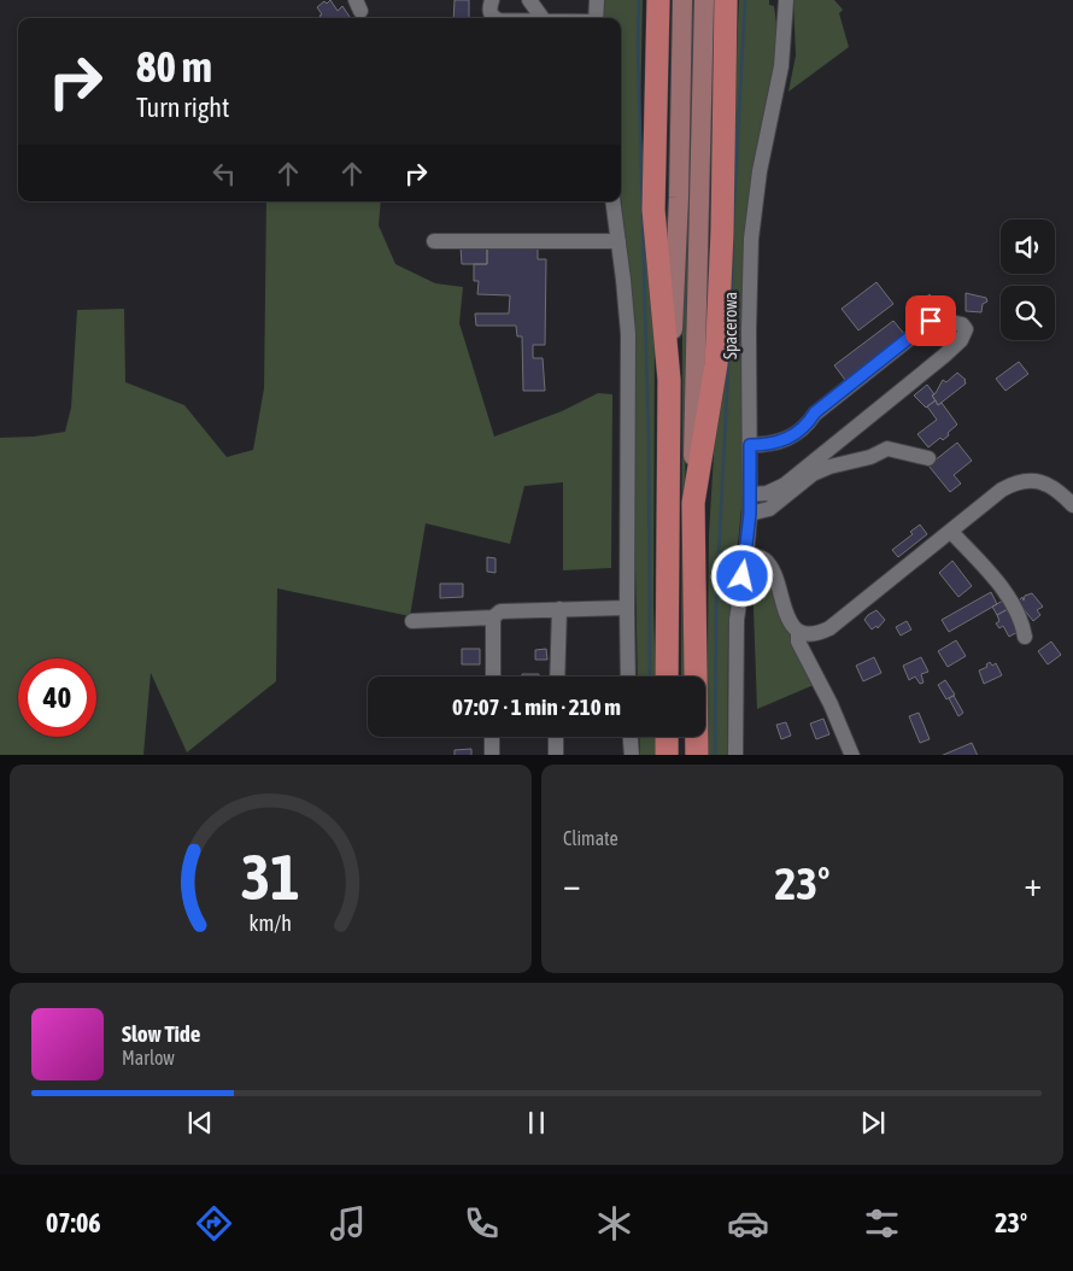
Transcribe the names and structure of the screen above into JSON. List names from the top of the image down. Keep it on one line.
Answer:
{"streets":{"street":["Spacerowa"]},"page":{"turn":["80 m","Turn right"],"limit":"40","trip":"07:07 · 1 min · 210 m","tile":"Climate","heat":["−","23°","+"],"song":["Slow Tide","Marlow"],"tabs":["07:06","23°"],"gauge":["31","km/h"]}}
